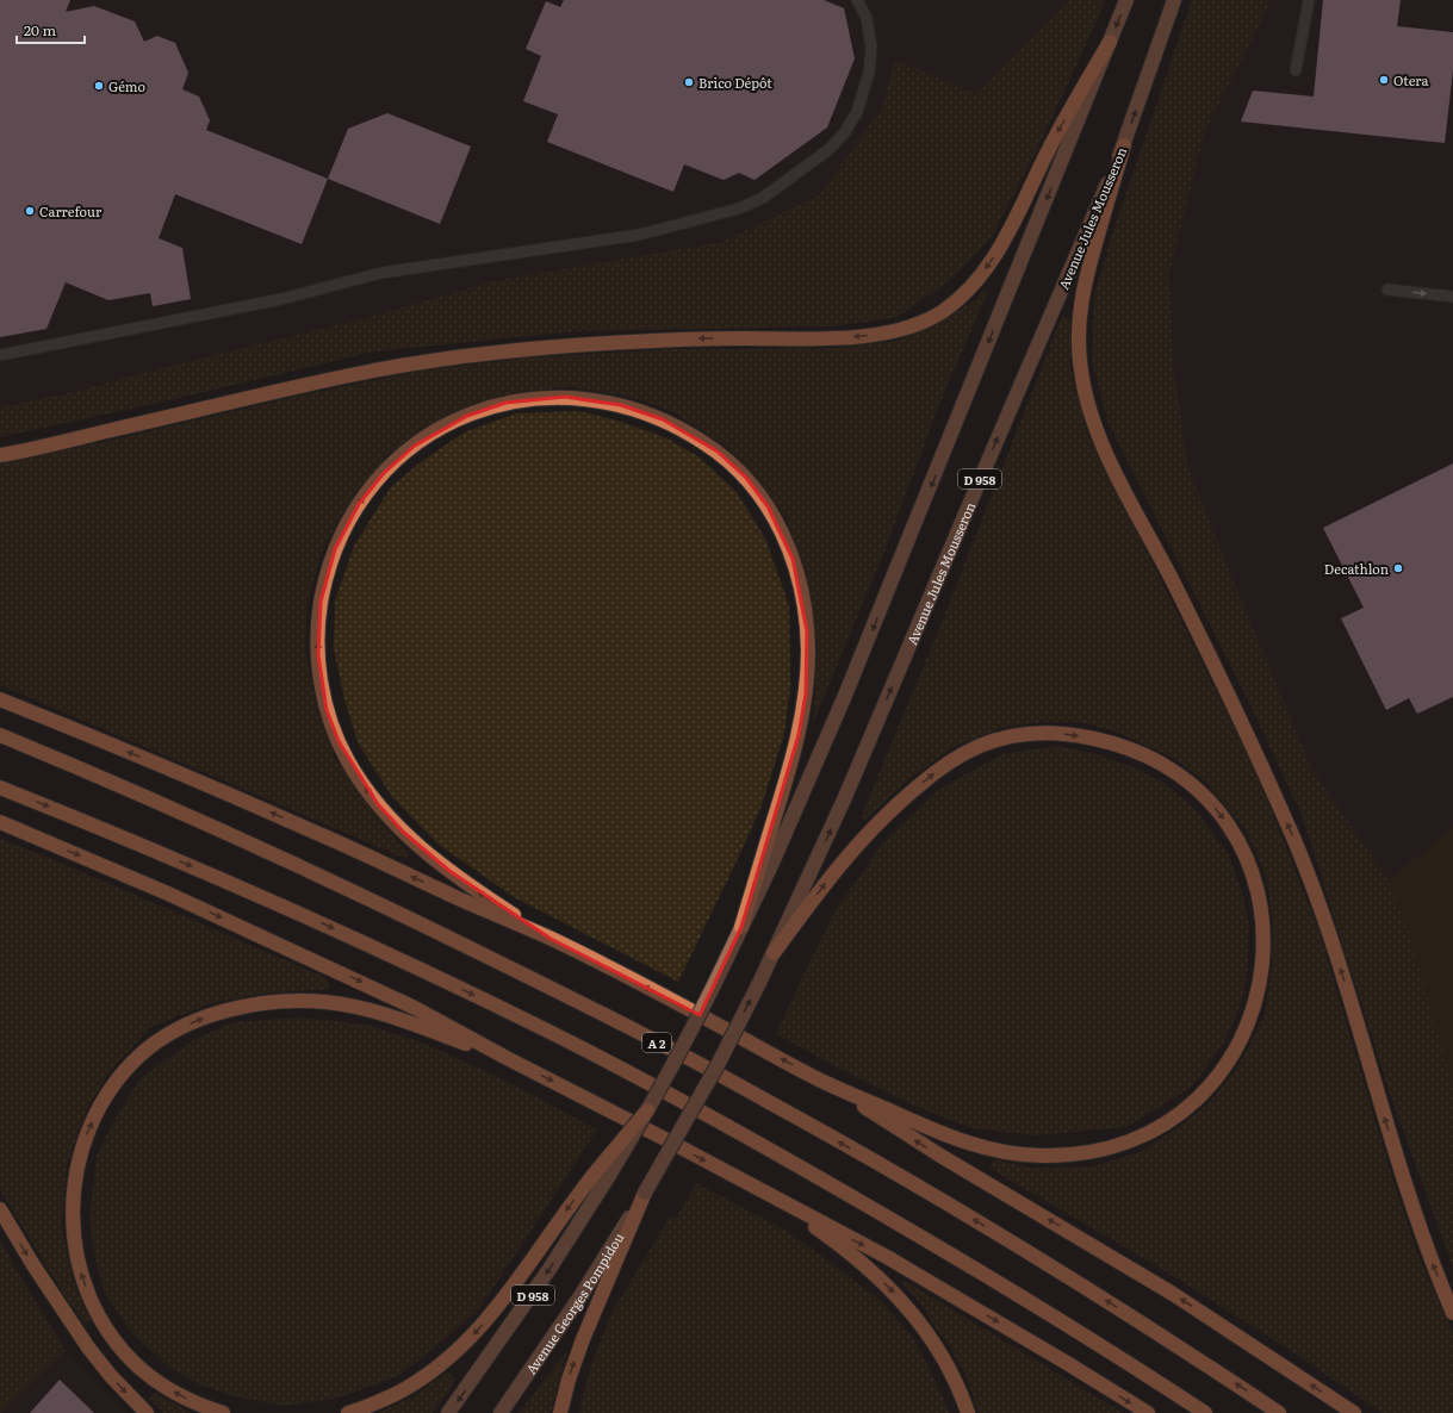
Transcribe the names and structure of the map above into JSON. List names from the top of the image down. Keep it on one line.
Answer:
{"streets":{"highway":["A 2"],"main road":["Avenue Jules Mousseron","D 958","Avenue Georges Pompidou"]},"crossings":[["Avenue Jules Mousseron","Avenue Georges Pompidou"]],"places":["Otera","Brico Dépôt","Gémo","Carrefour","Decathlon"],"scale_bar":"20 m"}
